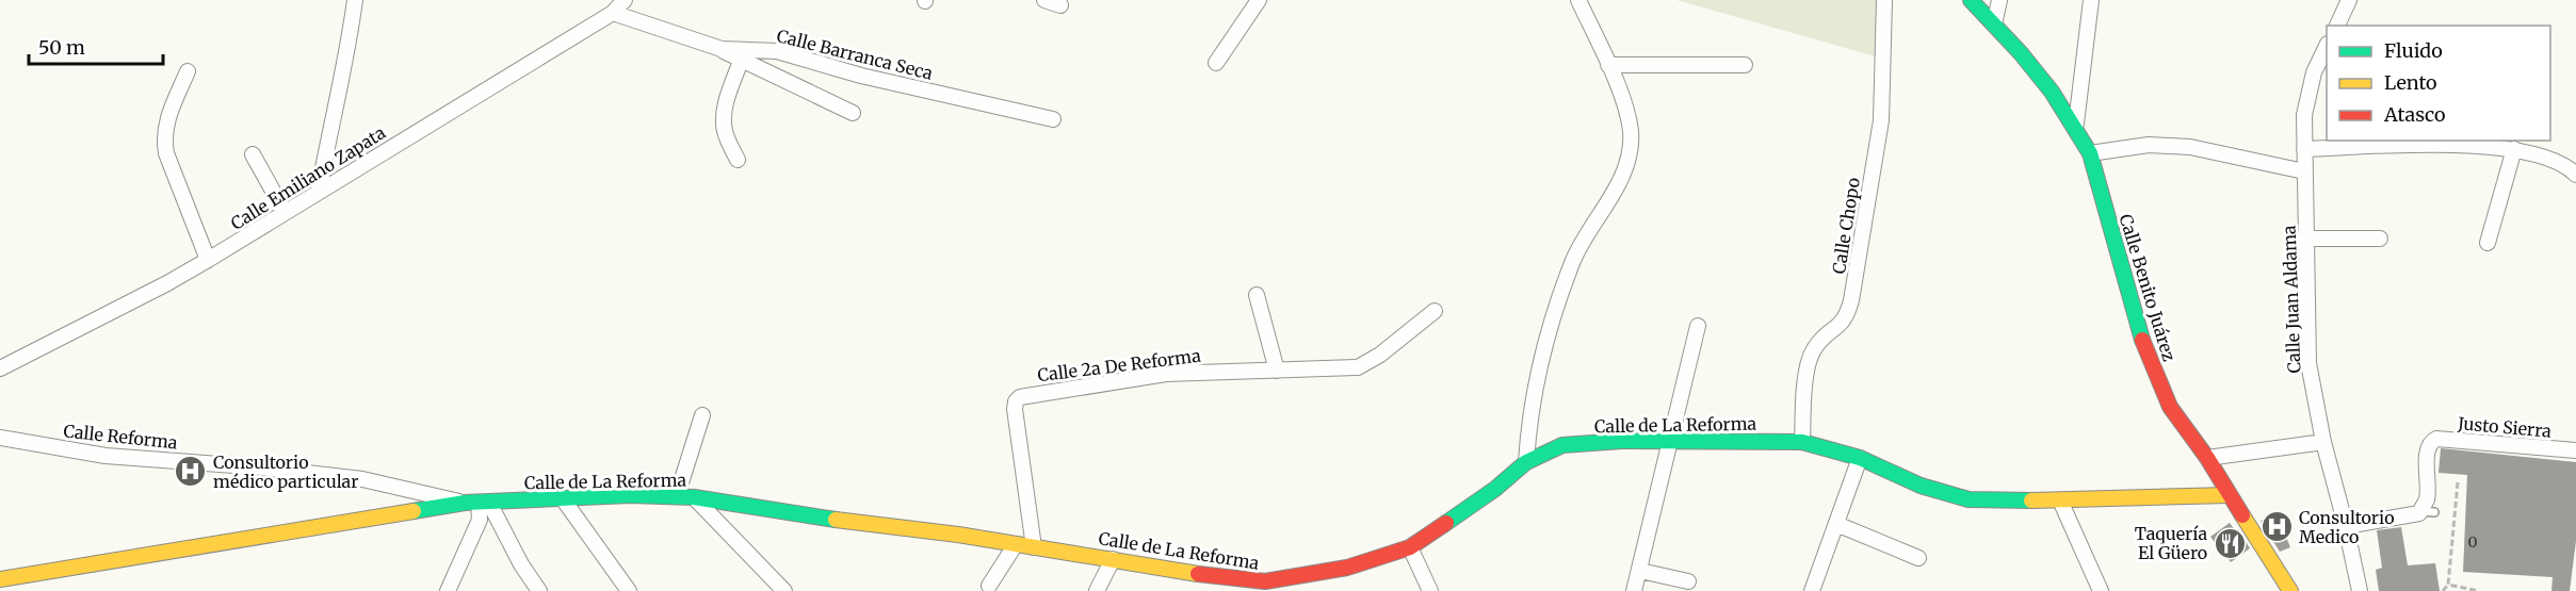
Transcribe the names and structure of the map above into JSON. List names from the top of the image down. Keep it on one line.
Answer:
{"streets":{"street":["Calle Barranca Seca","Calle Emiliano Zapata","Calle Chopo","Calle Benito Juárez","Calle Juan Aldama","Calle 2a De Reforma","Calle de La Reforma","Justo Sierra","Calle Reforma"]},"crossings":[["Calle Barranca Seca","Calle Emiliano Zapata"],["Calle Chopo","Calle de La Reforma"],["Calle Benito Juárez","Calle de La Reforma"],["Calle Juan Aldama","Justo Sierra"],["Calle 2a De Reforma","Calle de La Reforma"],["Calle de La Reforma","Calle Reforma"]],"places":{"hospital":["Consultorio médico particular","Consultorio Medico"],"restaurant":["Taquería El Güero"]},"house_numbers":["0"],"legend":["Fluido","Lento","Atasco"],"scale_bar":"50 m"}
